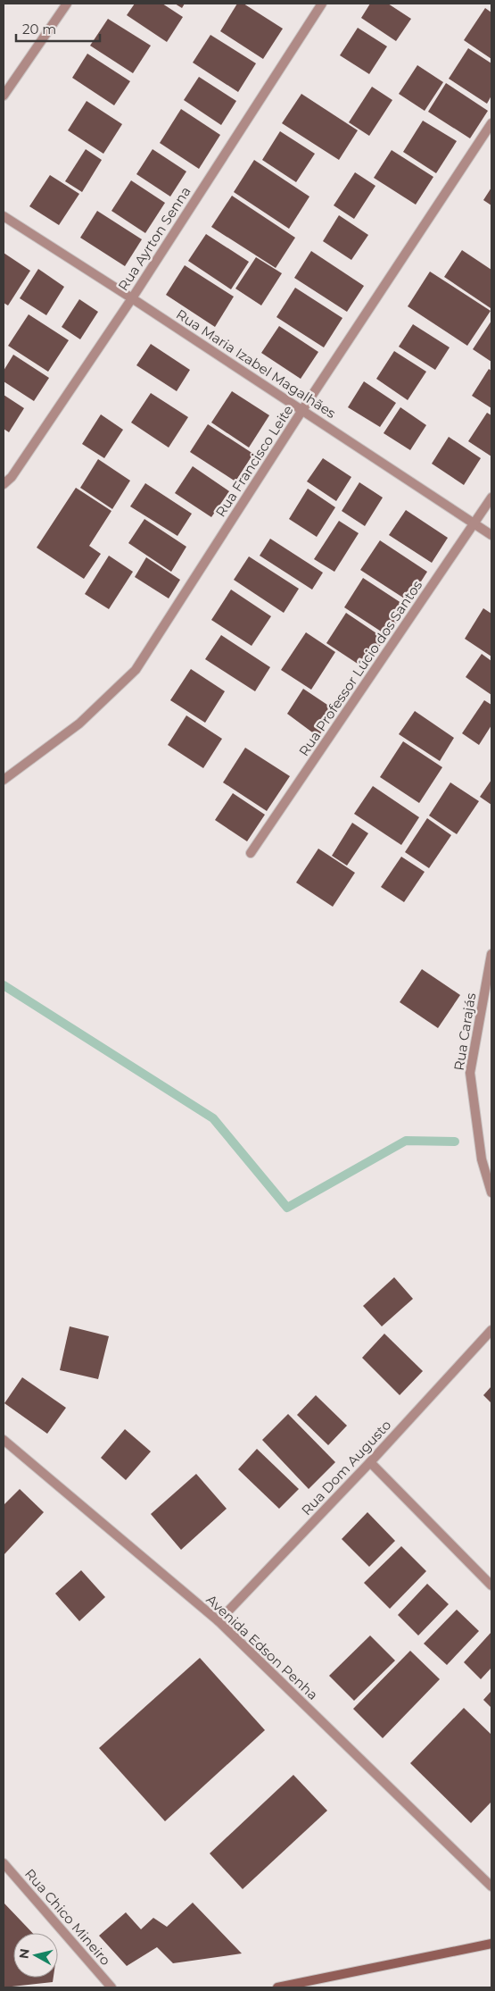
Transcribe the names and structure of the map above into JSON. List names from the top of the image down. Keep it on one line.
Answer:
{"streets":{"street":["Rua Ayrton Senna","Rua Maria Izabel Magalhães","Rua Francisco Leite","Rua Professor Lúcio dos Santos","Rua Carajás","Rua Dom Augusto","Avenida Edson Penha","Rua Chico Mineiro"]},"crossings":[["Rua Ayrton Senna","Rua Maria Izabel Magalhães"],["Rua Maria Izabel Magalhães","Rua Francisco Leite"],["Rua Maria Izabel Magalhães","Rua Professor Lúcio dos Santos"],["Rua Dom Augusto","Avenida Edson Penha"]],"scale_bar":"20 m","north":"left"}
